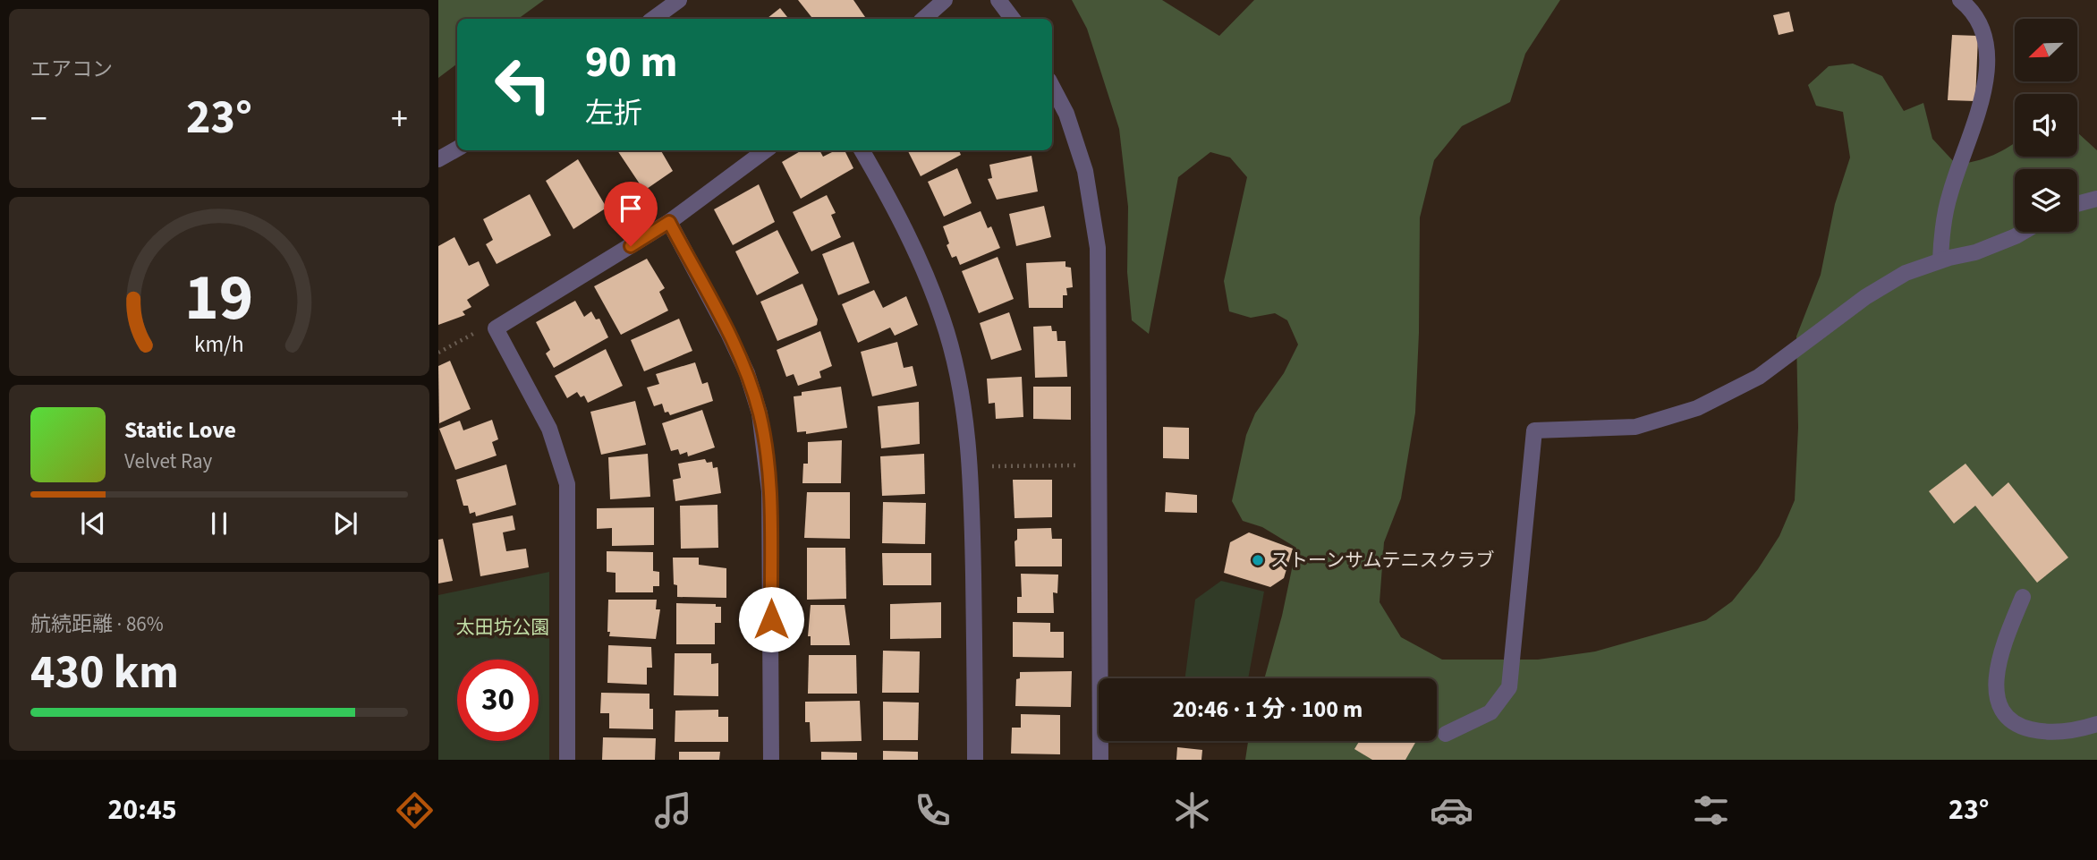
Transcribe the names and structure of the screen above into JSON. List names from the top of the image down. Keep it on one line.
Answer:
{"parks":["太田坊公園"],"places":["ストーンサムテニスクラブ"],"north":"bottom left","page":{"tile":["エアコン",["航続距離 · 86%","430 km"]],"turn":["90 m","左折"],"heat":["−","23°","+"],"song":["Static Love","Velvet Ray"],"limit":"30","trip":"20:46 · 1 分 · 100 m","tabs":["20:45","23°"],"gauge":["19","km/h"]}}
